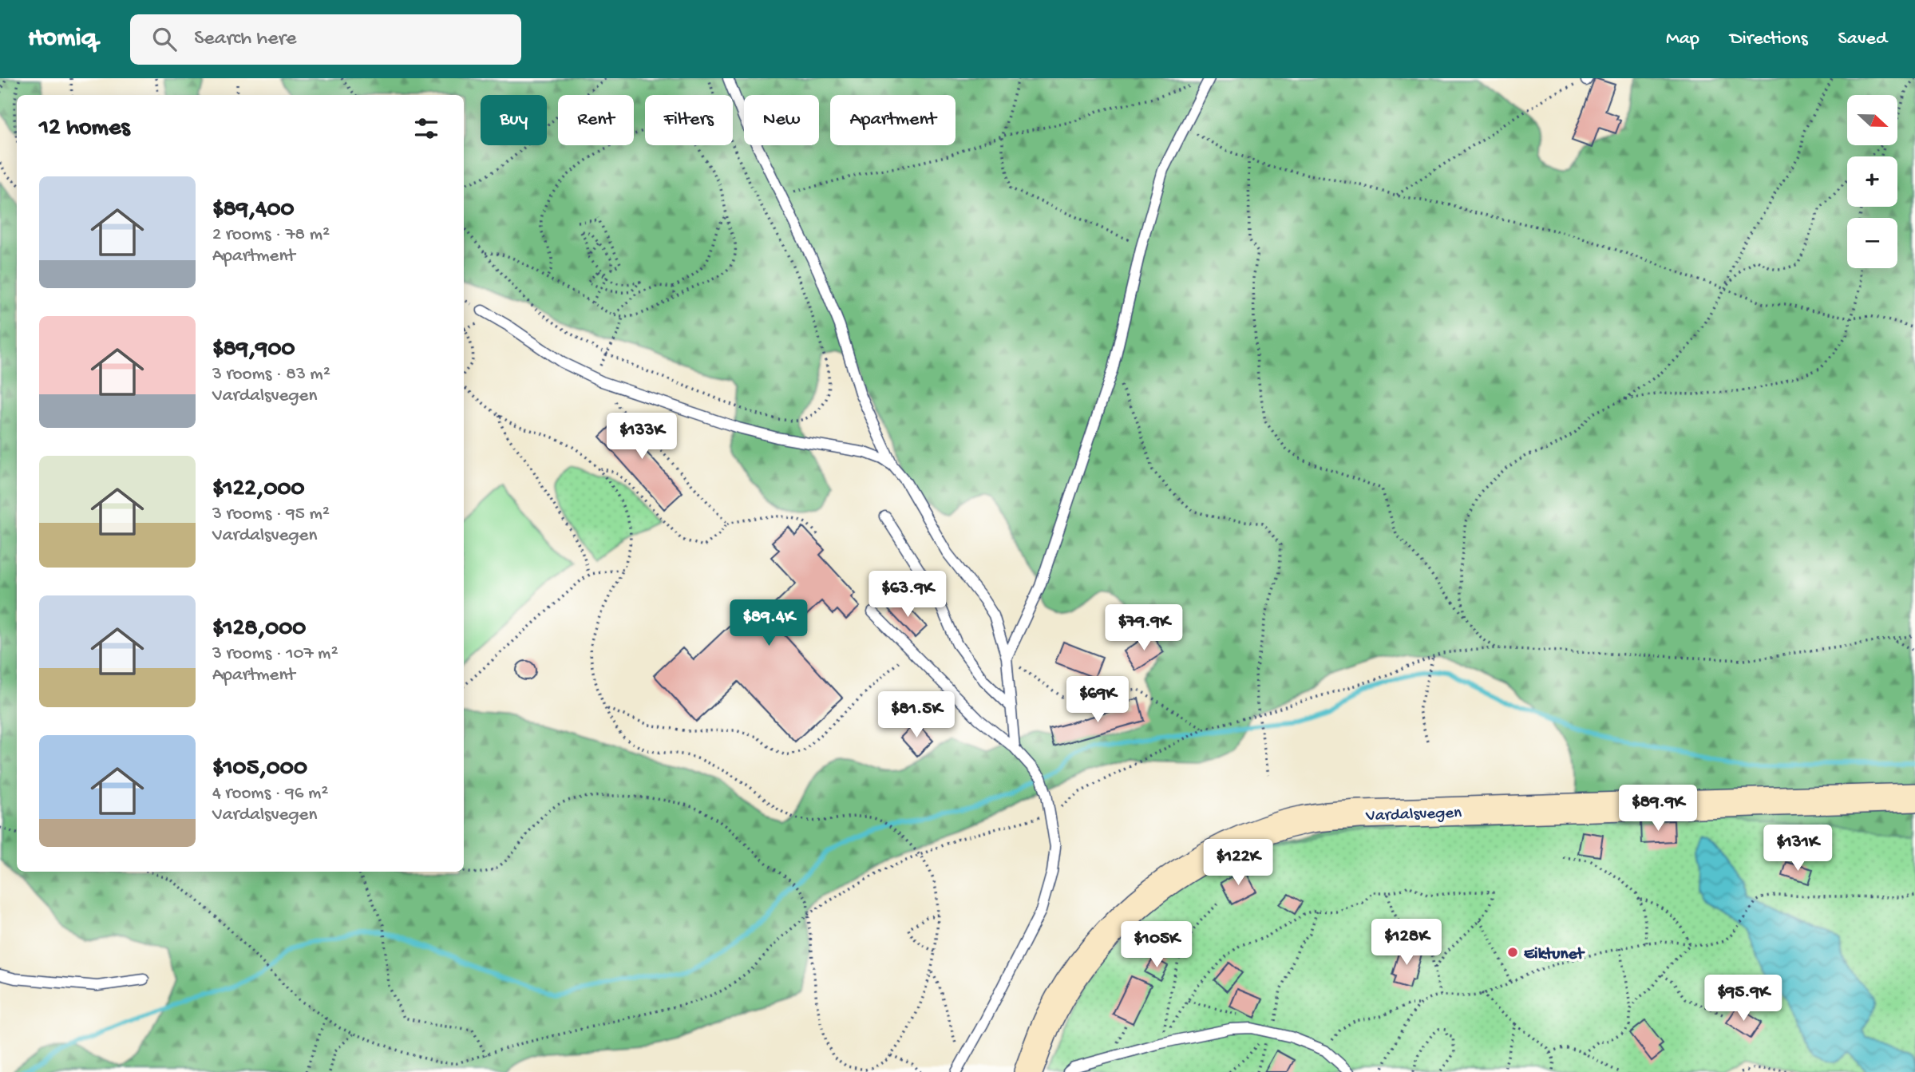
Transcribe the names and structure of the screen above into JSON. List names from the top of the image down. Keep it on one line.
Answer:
{"streets":{"main road":["Vardalsvegen"]},"places":["Eiktunet"],"north":"right","page":{"header":"Homiq","search":"Search here","nav":["Map","Directions","Saved"],"map_buttons":["+","−"],"chip":["Buy","Rent","Filters","New","Apartment"],"heading":"12 homes","list":[{"name":"$89,400","note":"2 rooms · 78 m² · Apartment"},{"name":"$89,900","note":"3 rooms · 83 m² · Vardalsvegen"},{"name":"$122,000","note":"3 rooms · 95 m² · Vardalsvegen"},{"name":"$128,000","note":"3 rooms · 107 m² · Apartment"},{"name":"$105,000","note":"4 rooms · 96 m² · Vardalsvegen"}],"price":["$133K","$63.9K","$89.4K","$79.9K","$69K","$81.5K","$89.9K","$131K","$122K","$128K","$105K","$95.9K"]}}
